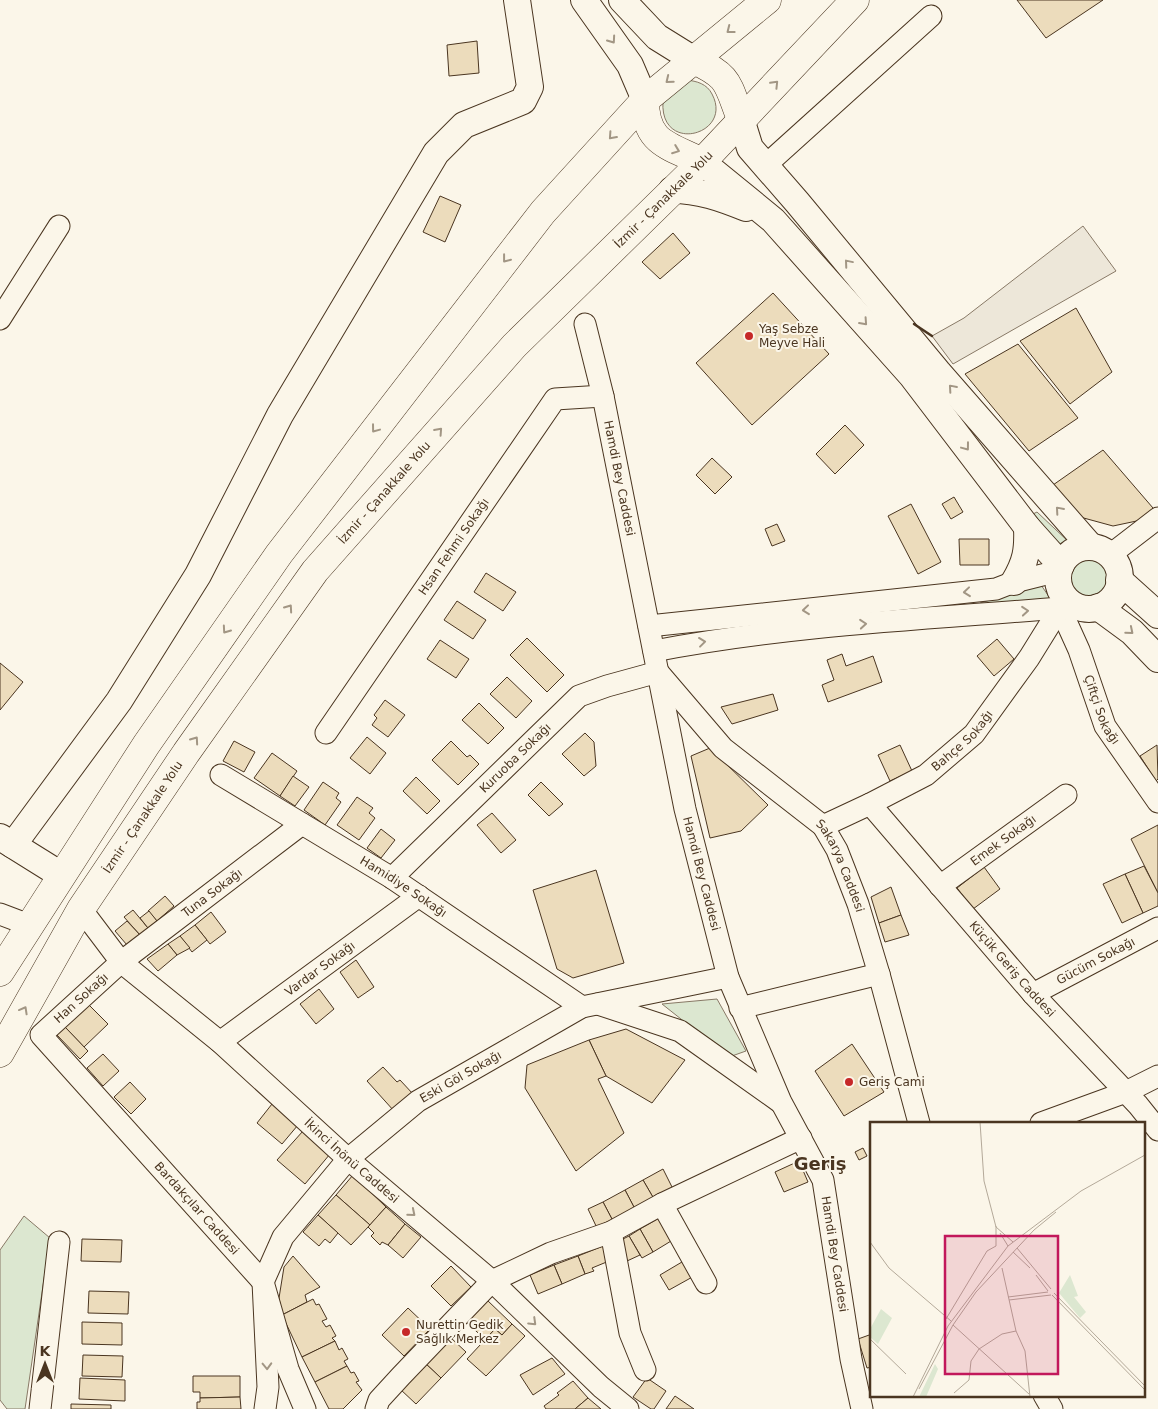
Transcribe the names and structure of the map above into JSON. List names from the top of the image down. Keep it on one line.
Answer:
{"streets":{"highway":["İzmir - Çanakkale Yolu"],"street":["Hamdi Bey Caddesi","Hsan Fehmi Sokağı","Çiftçi Sokağı","Bahçe Sokağı","Kuruoba Sokağı","Emek Sokağı","Sakarya Caddesi","Hamidiye Sokağı","Tuna Sokağı","Gücüm Sokağı","Vardar Sokağı","Küçük Geriş Caddesi","Han Sokağı","Eski Göl Sokağı","İkinci İnönü Caddesi","Bardakçılar Caddesi"]},"crossings":[["İzmir - Çanakkale Yolu","İkinci İnönü Caddesi"],["Hamdi Bey Caddesi","Hsan Fehmi Sokağı"],["Hamdi Bey Caddesi","Kuruoba Sokağı"],["Hamdi Bey Caddesi","Sakarya Caddesi"],["Hamdi Bey Caddesi","Hamidiye Sokağı"],["Hamdi Bey Caddesi","Eski Göl Sokağı"],["Çiftçi Sokağı","Bahçe Sokağı"],["Bahçe Sokağı","Sakarya Caddesi"],["Bahçe Sokağı","Küçük Geriş Caddesi"],["Kuruoba Sokağı","Sakarya Caddesi"],["Kuruoba Sokağı","Hamidiye Sokağı"],["Emek Sokağı","Küçük Geriş Caddesi"],["Hamidiye Sokağı","Tuna Sokağı"],["Hamidiye Sokağı","Vardar Sokağı"],["Hamidiye Sokağı","Eski Göl Sokağı"],["Tuna Sokağı","Han Sokağı"],["Tuna Sokağı","İkinci İnönü Caddesi"],["Gücüm Sokağı","Küçük Geriş Caddesi"],["Vardar Sokağı","İkinci İnönü Caddesi"],["Han Sokağı","İkinci İnönü Caddesi"],["Han Sokağı","Bardakçılar Caddesi"],["Eski Göl Sokağı","İkinci İnönü Caddesi"],["Eski Göl Sokağı","Bardakçılar Caddesi"]],"one_way":["İkinci İnönü Caddesi"],"districts":["Geriş"],"places":["Yaş Sebze Meyve Hali","Geriş Cami","Nurettin Gedik Sağlık Merkez"],"north":"top"}
